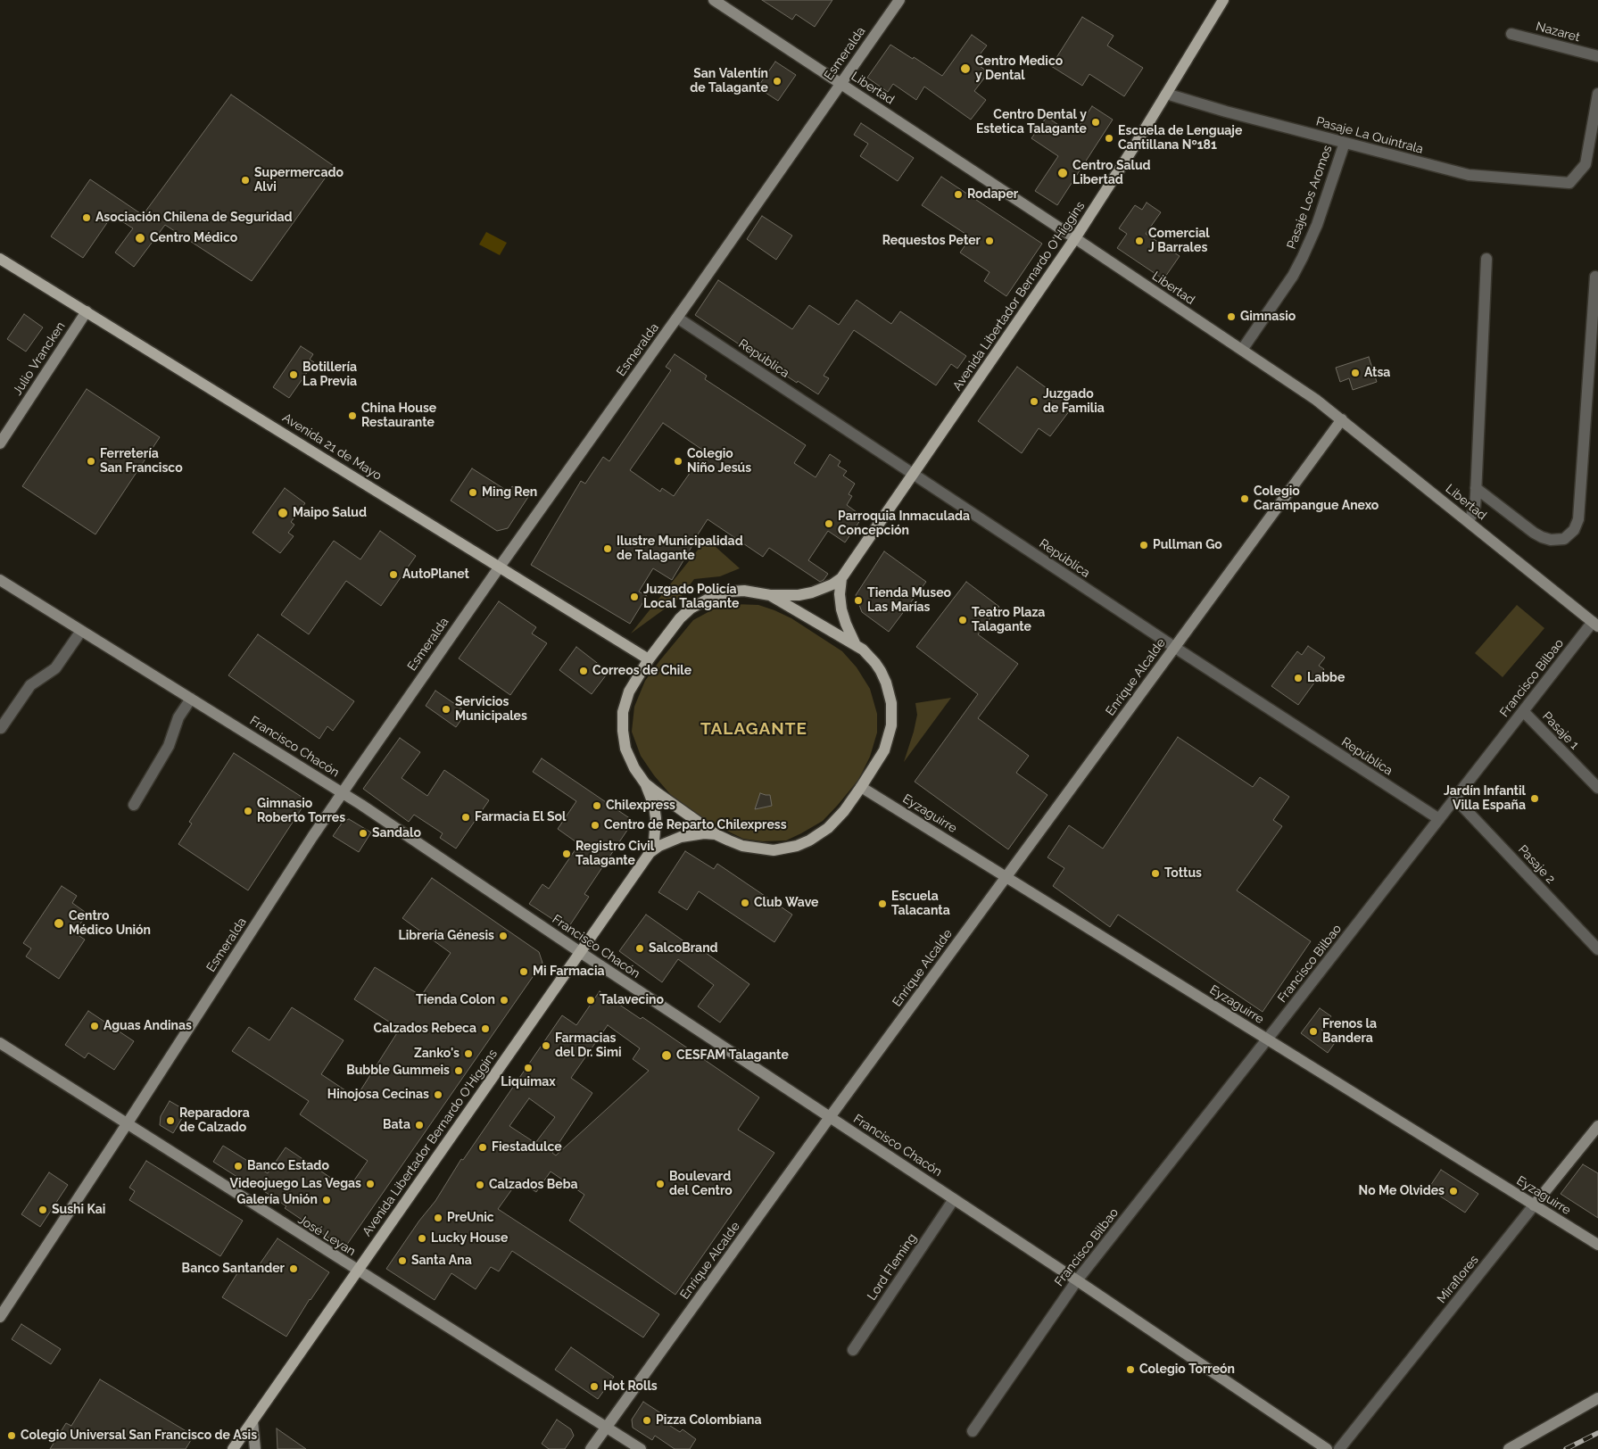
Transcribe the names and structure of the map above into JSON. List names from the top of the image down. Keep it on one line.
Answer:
{"streets":{"main road":["Avenida Libertador Bernardo O'Higgins","Avenida 21 de Mayo"],"street":["Nazaret","Esmeralda","Libertad","Pasaje La Quintrala","Pasaje Los Aromos","Julio Vrancken","República","Enrique Alcalde","Francisco Bilbao","Pasaje 1","Francisco Chacón","Eyzaguirre","Pasaje 2","José Leyan","Lord Fleming","Miraflores"]},"crossings":[["Esmeralda","Libertad"],["Esmeralda","República"],["Esmeralda","Avenida 21 de Mayo"],["Esmeralda","Francisco Chacón"],["Esmeralda","José Leyan"],["Libertad","Pasaje Los Aromos"],["Libertad","Avenida Libertador Bernardo O'Higgins"],["Libertad","Enrique Alcalde"],["Libertad","Francisco Bilbao"],["Pasaje La Quintrala","Pasaje Los Aromos"],["Pasaje La Quintrala","Avenida Libertador Bernardo O'Higgins"],["Avenida Libertador Bernardo O'Higgins","República"],["Avenida Libertador Bernardo O'Higgins","Francisco Chacón"],["Avenida Libertador Bernardo O'Higgins","José Leyan"],["Julio Vrancken","Avenida 21 de Mayo"],["República","Enrique Alcalde"],["República","Francisco Bilbao"],["Enrique Alcalde","Francisco Chacón"],["Enrique Alcalde","Eyzaguirre"],["Enrique Alcalde","José Leyan"],["Francisco Bilbao","Pasaje 1"],["Francisco Bilbao","Francisco Chacón"],["Francisco Bilbao","Eyzaguirre"],["Francisco Bilbao","Pasaje 2"],["Francisco Chacón","Lord Fleming"],["Eyzaguirre","Miraflores"]],"districts":["TALAGANTE"],"places":["Centro Medico y Dental","San Valentín de Talagante","Centro Dental y Estetica Talagante","Escuela de Lenguaje Cantillana Nº181","Centro Salud Libertad","Supermercado Alvi","Rodaper","Asociación Chilena de Seguridad","Centro Médico","Requestos Peter","Comercial J Barrales","Gimnasio","Atsa","Botillería La Previa","Juzgado de Familia","China House Restaurante","Ferretería San Francisco","Colegio Niño Jesús","Ming Ren","Colegio Carampangue Anexo","Maipo Salud","Parroquia Inmaculada Concepción","Pullman Go","Ilustre Municipalidad de Talagante","AutoPlanet","Juzgado Policía Local Talagante","Tienda Museo Las Marías","Teatro Plaza Talagante","Correos de Chile","Labbe","Servicios Municipales","Jardín Infantil Villa España","Chilexpress","Gimnasio Roberto Torres","Farmacia El Sol","Centro de Reparto Chilexpress","Sandalo","Registro Civil Talagante","Tottus","Club Wave","Escuela Talacanta","Centro Médico Unión","Librería Génesis","SalcoBrand","Mi Farmacia","Tienda Colon","Talavecino","Aguas Andinas","Calzados Rebeca","Frenos la Bandera","Farmacias del Dr. Simi","Zanko's","CESFAM Talagante","Liquimax","Bubble Gummeis","Hinojosa Cecinas","Reparadora de Calzado","Bata","Fiestadulce","Banco Estado","Videojuego Las Vegas","Boulevard del Centro","Calzados Beba","No Me Olvides","Galería Unión","Sushi Kai","PreUnic","Lucky House","Santa Ana","Banco Santander","Colegio Torreón","Hot Rolls","Pizza Colombiana","Colegio Universal San Francisco de Asis"]}
